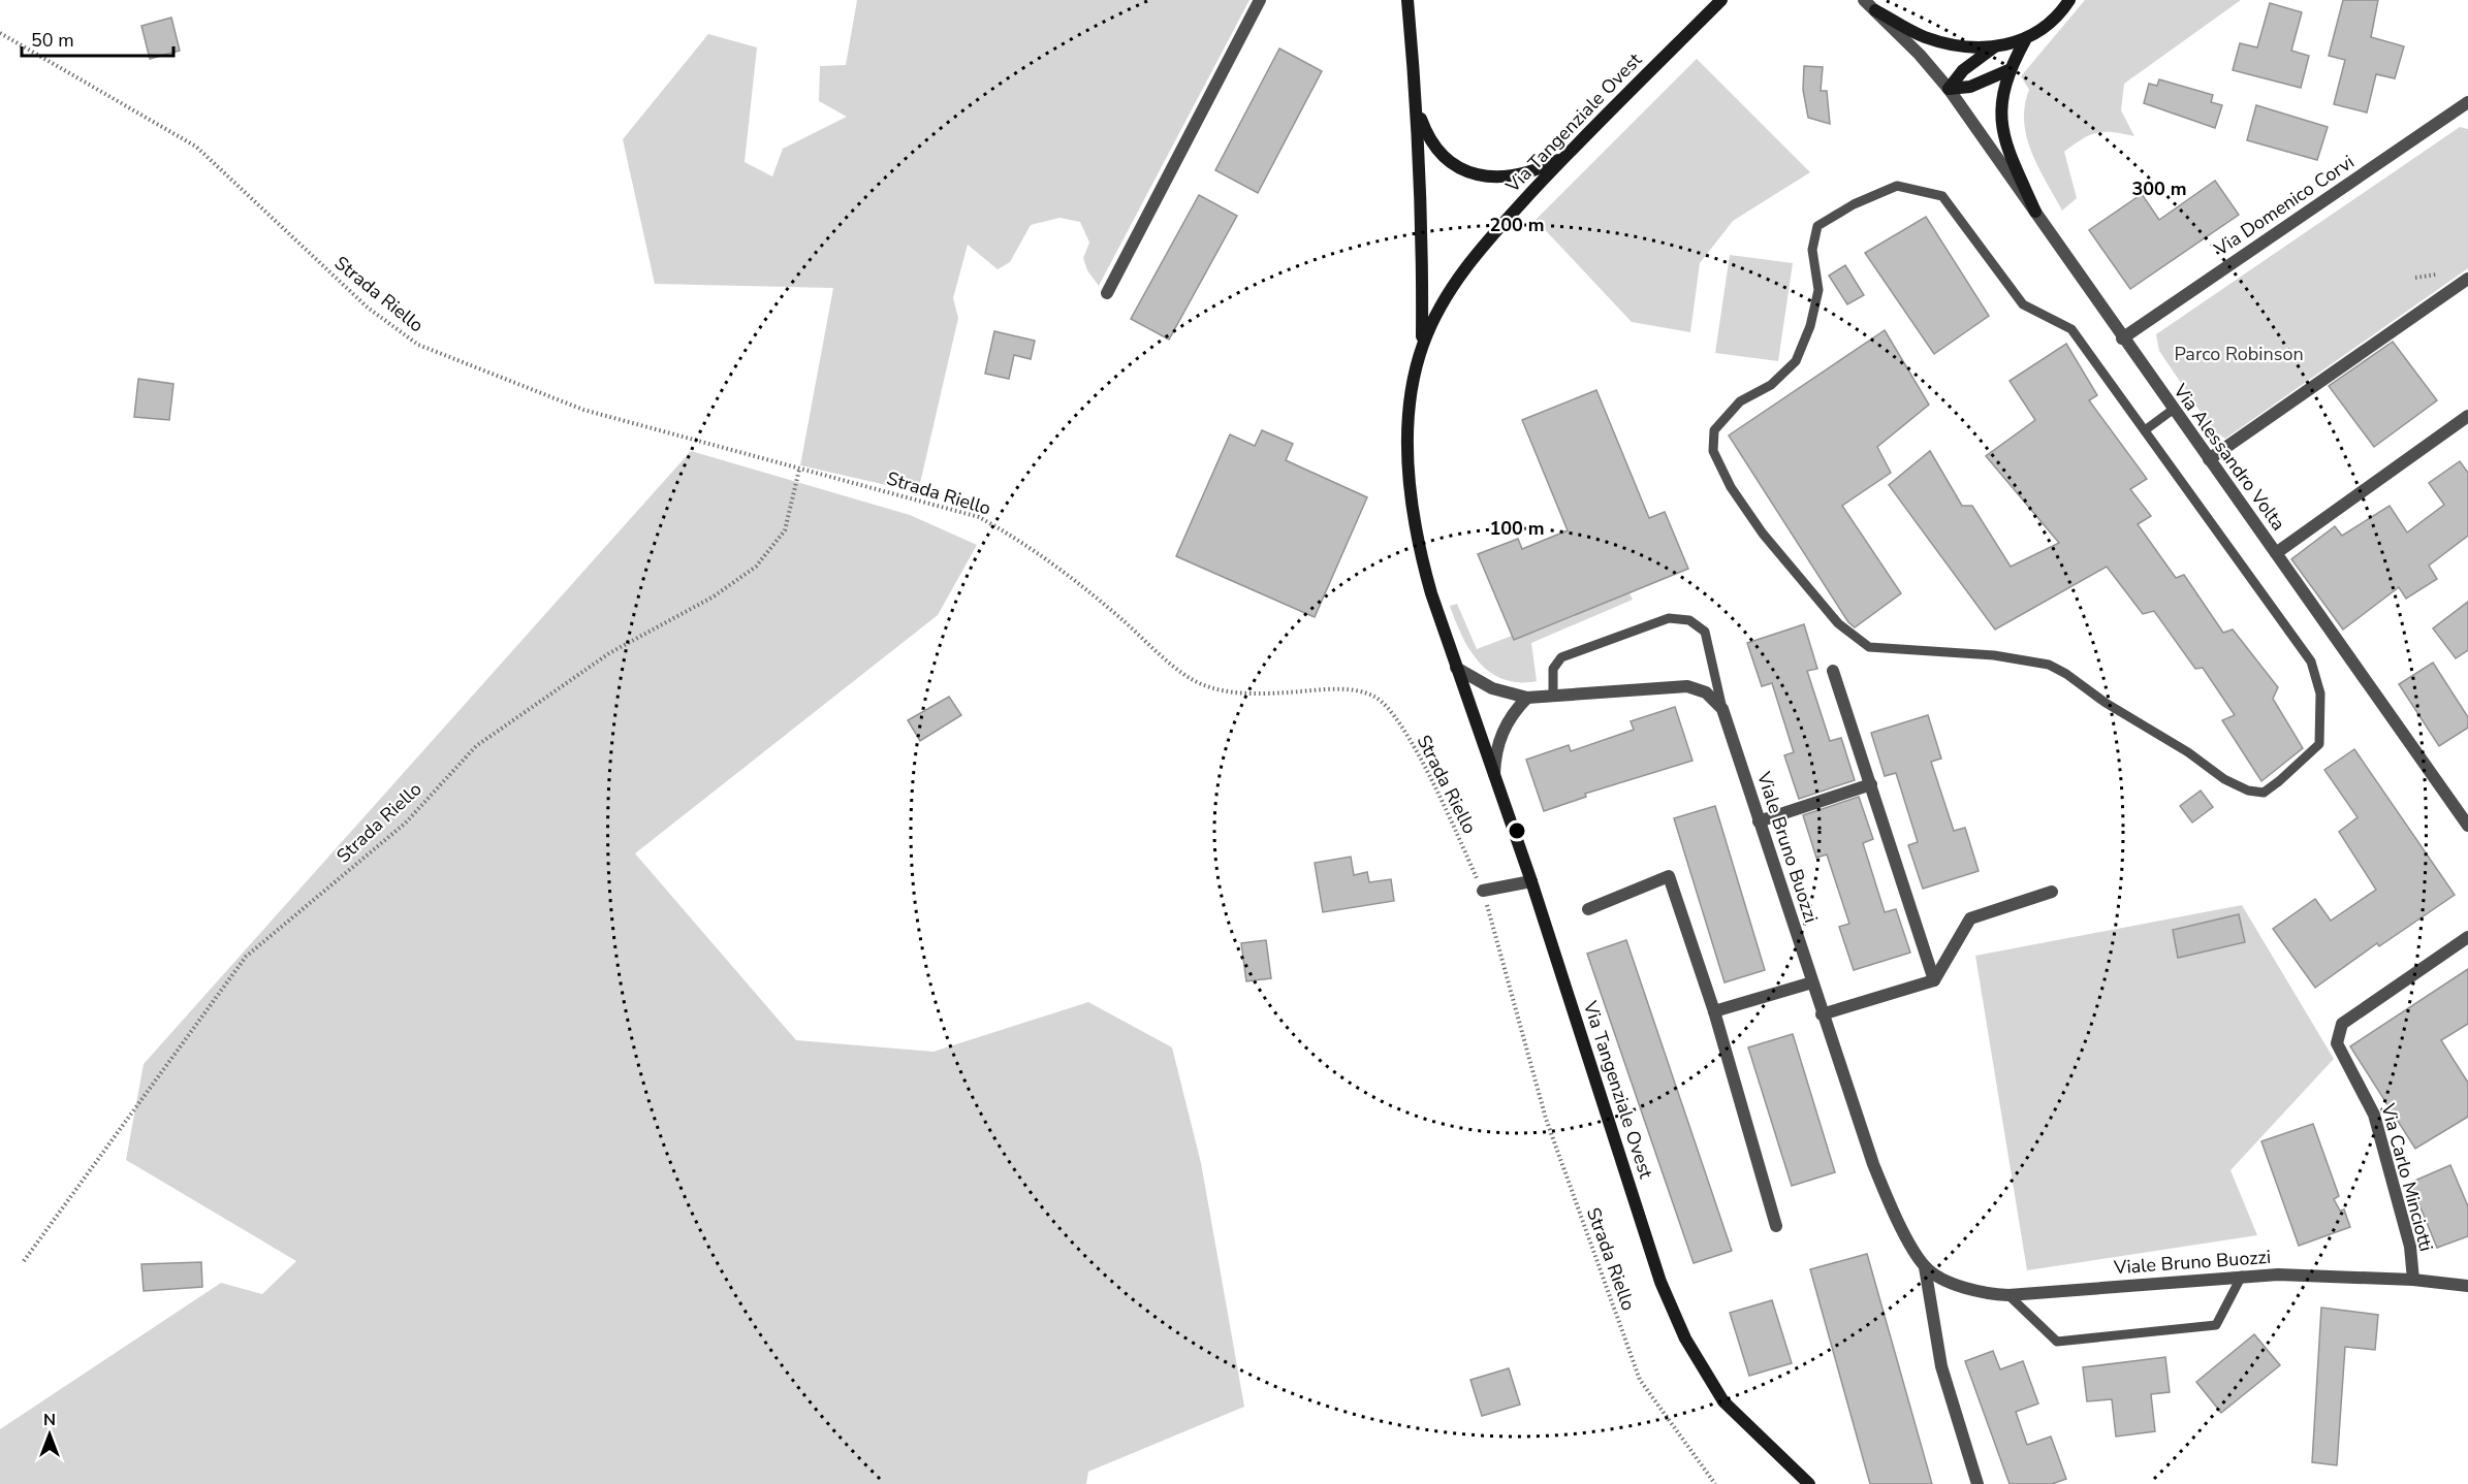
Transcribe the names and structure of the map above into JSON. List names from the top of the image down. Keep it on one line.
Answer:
{"streets":{"main road":["Via Tangenziale Ovest"],"street":["Via Domenico Corvi","Via Alessandro Volta","Viale Bruno Buozzi","Via Carlo Minciotti"],"path":["Strada Riello"]},"crossings":[["Via Domenico Corvi","Via Alessandro Volta"],["Viale Bruno Buozzi","Via Carlo Minciotti"]],"parks":["Parco Robinson"],"scale_bar":"50 m","north":"top","rings":["300 m","200 m","100 m"]}
